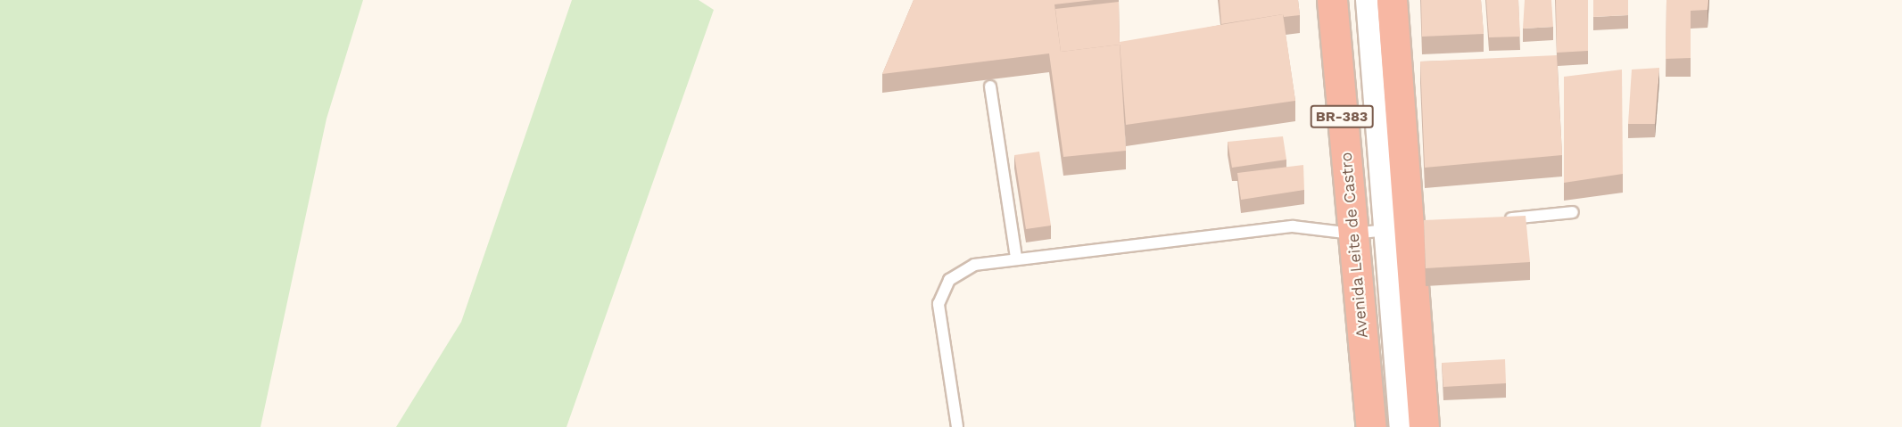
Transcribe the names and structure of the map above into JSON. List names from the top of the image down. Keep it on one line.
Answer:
{"streets":{"highway":["BR-383","Avenida Leite de Castro"]}}
